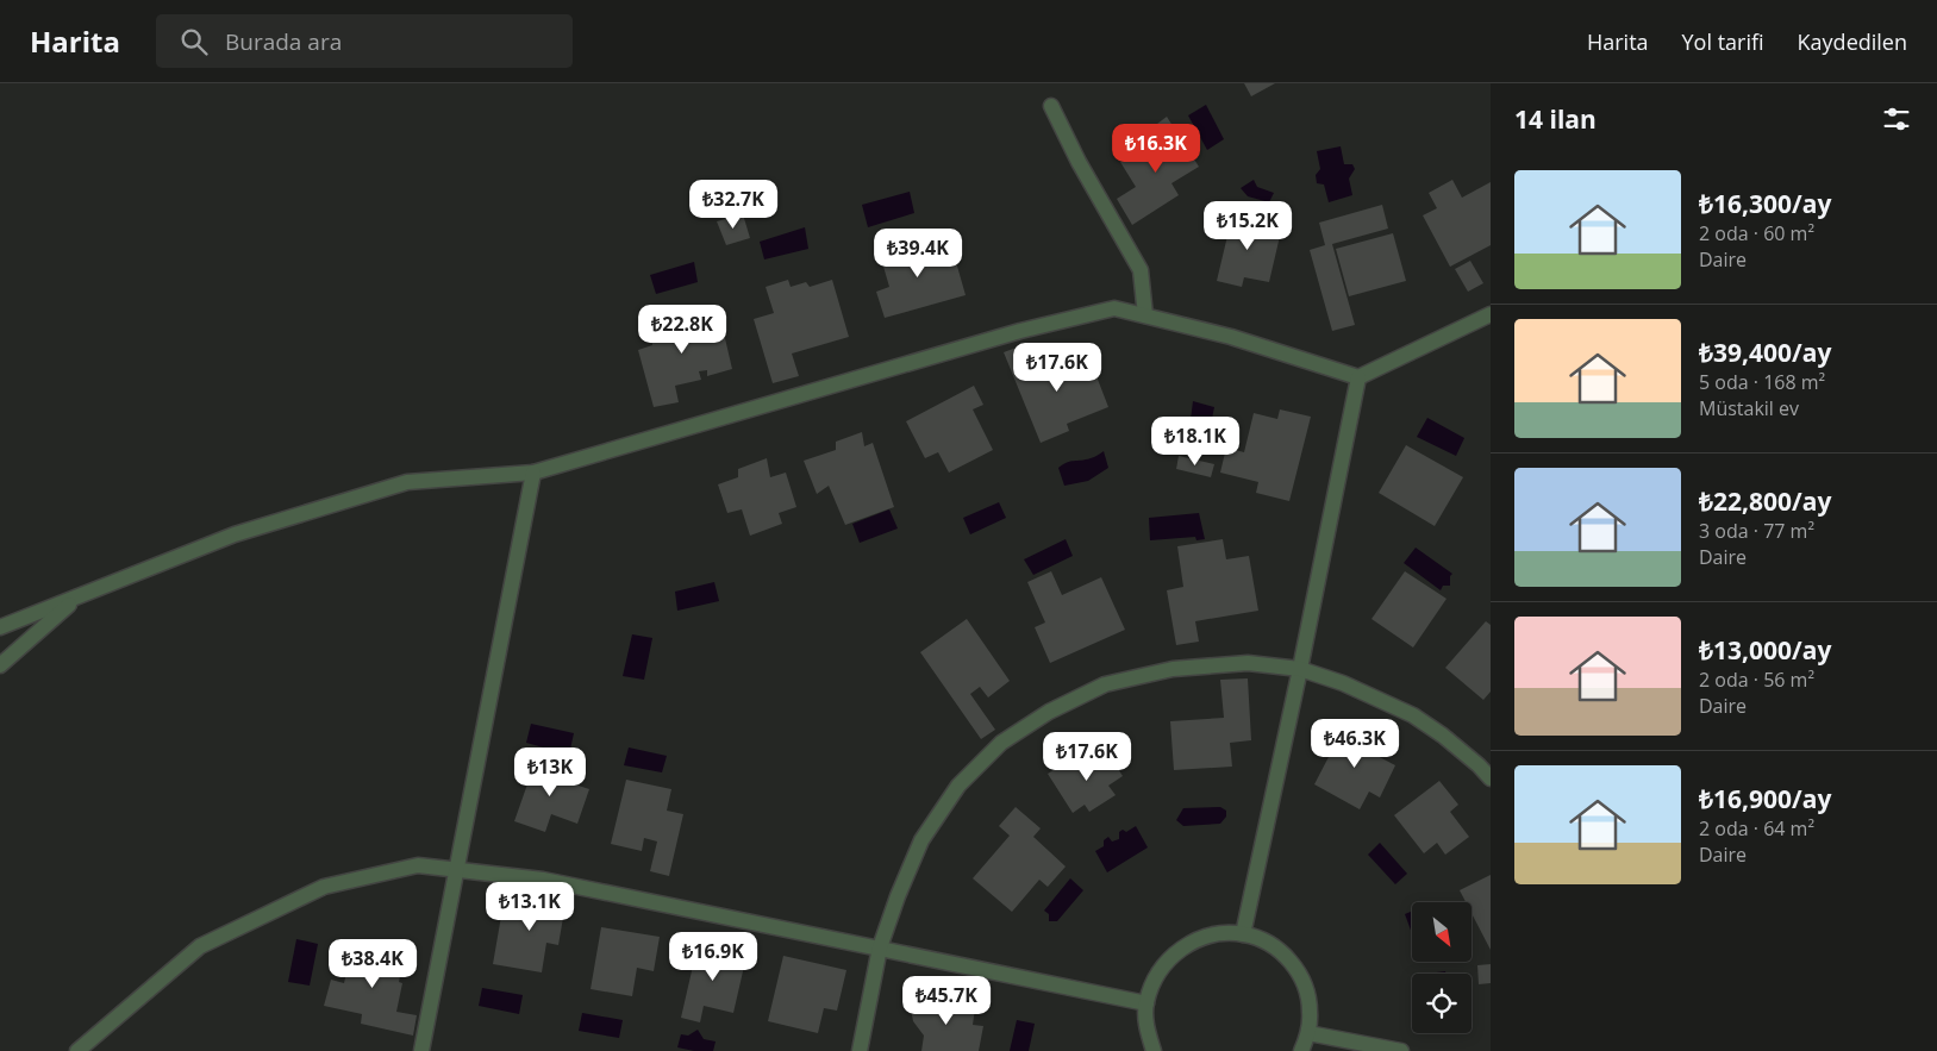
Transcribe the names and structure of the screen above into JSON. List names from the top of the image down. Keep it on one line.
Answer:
{"north":"bottom right","page":{"header":"Harita","search":"Burada ara","nav":["Harita","Yol tarifi","Kaydedilen"],"heading":"14 ilan","price":["₺16.3K","₺32.7K","₺15.2K","₺39.4K","₺22.8K","₺17.6K","₺18.1K","₺46.3K","₺17.6K","₺13K","₺13.1K","₺16.9K","₺38.4K","₺45.7K"],"list":[{"name":"₺16,300/ay","note":"2 oda · 60 m² · Daire"},{"name":"₺39,400/ay","note":"5 oda · 168 m² · Müstakil ev"},{"name":"₺22,800/ay","note":"3 oda · 77 m² · Daire"},{"name":"₺13,000/ay","note":"2 oda · 56 m² · Daire"},{"name":"₺16,900/ay","note":"2 oda · 64 m² · Daire"}]}}
